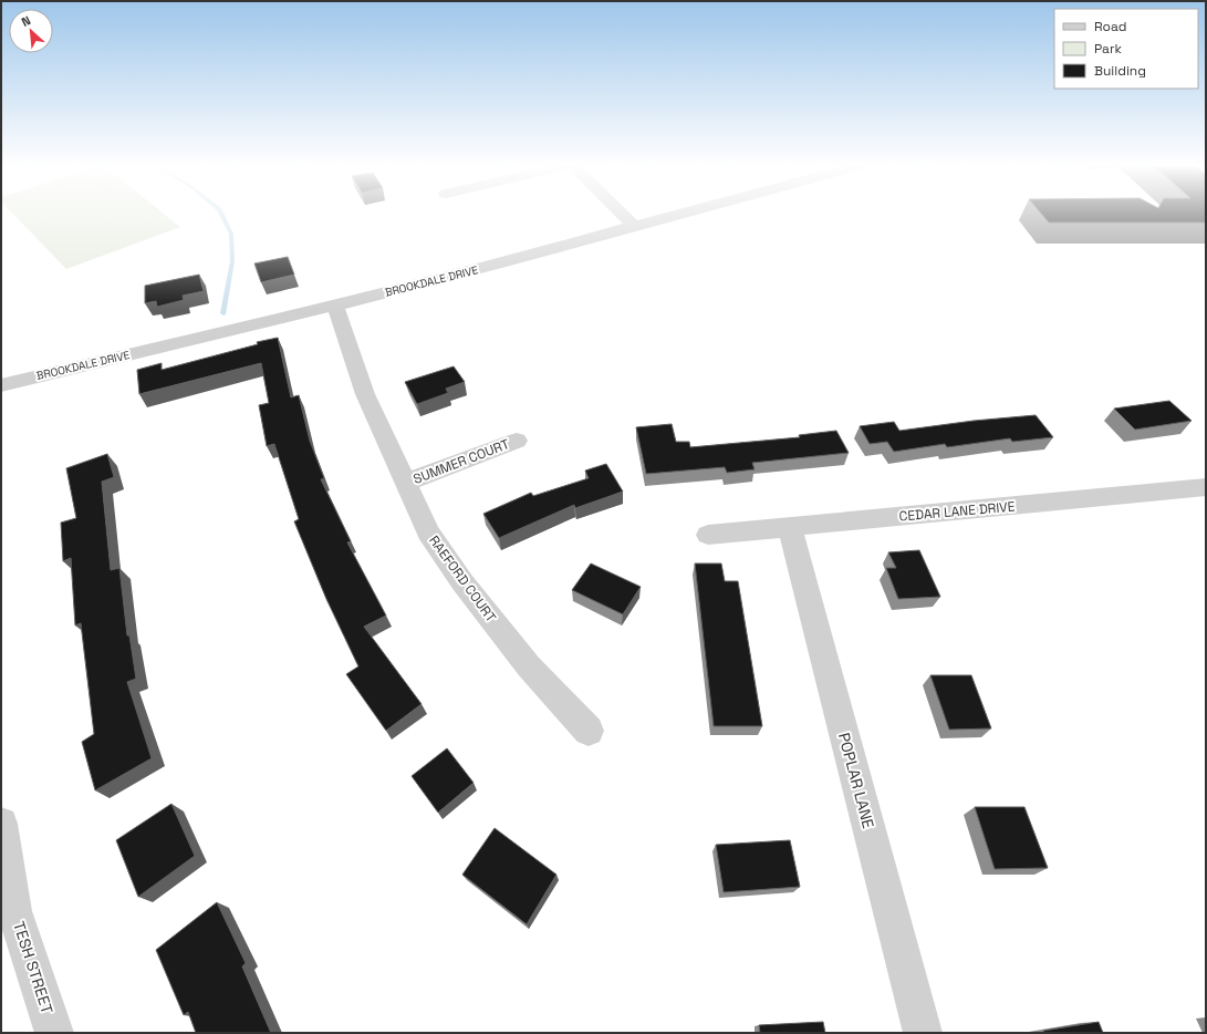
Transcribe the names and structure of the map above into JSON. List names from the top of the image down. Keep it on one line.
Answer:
{"streets":{"street":["BROOKDALE DRIVE","SUMMER COURT","CEDAR LANE DRIVE","RAEFORD COURT","POPLAR LANE","TESH STREET"]},"crossings":[["BROOKDALE DRIVE","RAEFORD COURT"],["SUMMER COURT","RAEFORD COURT"],["CEDAR LANE DRIVE","POPLAR LANE"]],"legend":["Road","Park","Building"],"north":"top left"}
